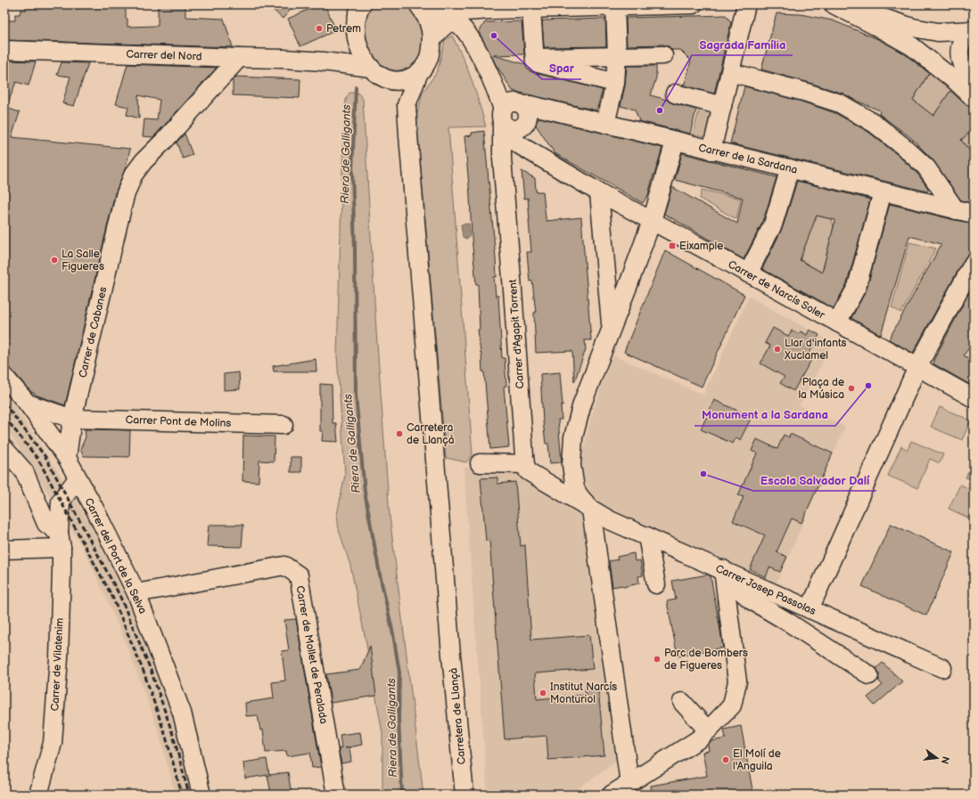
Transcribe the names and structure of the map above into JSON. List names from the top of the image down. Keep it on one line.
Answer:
{"streets":{"street":["Carrer del Nord","Carrer de la Sardana","Carrer de Narcís Soler","Carrer de Cabanes","Carrer d'Agapit Torrent","Carrer Pont de Molins","Carrer del Port de la Selva","Carrer Josep Passolas","Carrer de Mollet de Peralada","Carrer de Vilatenim","Carretera de Llançà"]},"crossings":[["Carrer del Nord","Carrer de Cabanes"],["Carrer del Nord","Carretera de Llançà"],["Carrer de la Sardana","Carrer de Narcís Soler"],["Carrer de la Sardana","Carrer d'Agapit Torrent"],["Carrer de Narcís Soler","Carrer d'Agapit Torrent"],["Carrer de Narcís Soler","Carretera de Llançà"],["Carrer de Cabanes","Carrer Pont de Molins"],["Carrer de Cabanes","Carrer del Port de la Selva"],["Carrer Pont de Molins","Carrer del Port de la Selva"],["Carrer del Port de la Selva","Carrer de Mollet de Peralada"],["Carrer del Port de la Selva","Carrer de Vilatenim"]],"water":["Riera de Galligants"],"places":{"other":["Petrem","Spar","Sagrada Família","La Salle Figueres","Llar d'infants Xuclamel","Monument a la Sardana","Plaça de la Música","Carretera de Llançà","Escola Salvador Dalí","Parc de Bombers de Figueres","Institut Narcís Monturiol","El Molí de l'Anguila"],"transit":["Eixample"]},"north":"right"}
